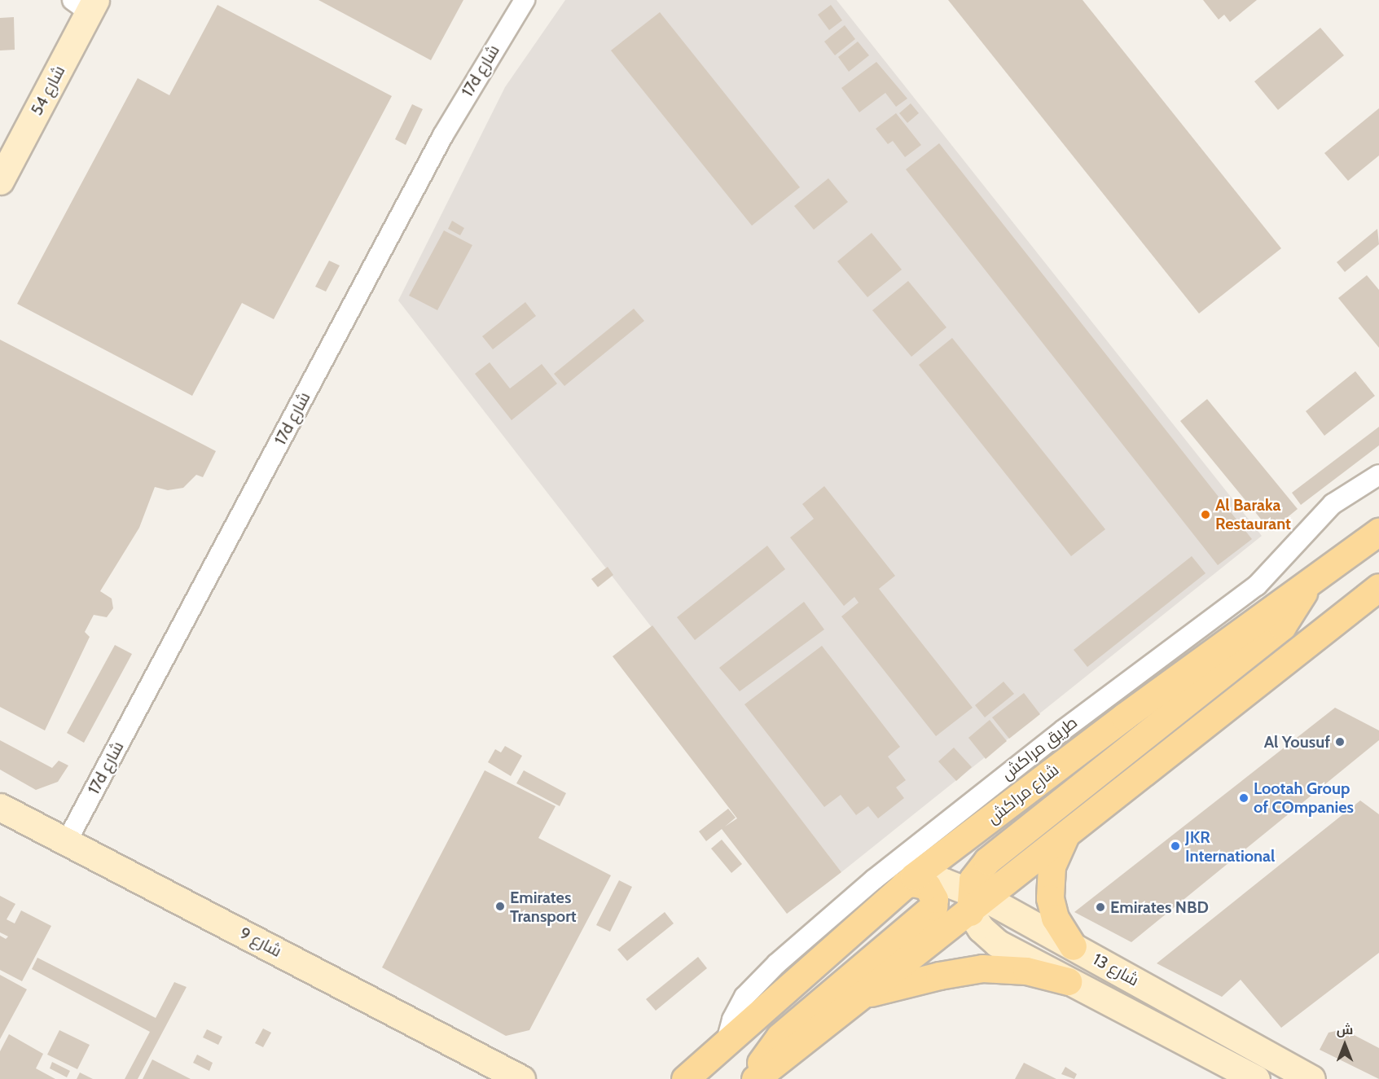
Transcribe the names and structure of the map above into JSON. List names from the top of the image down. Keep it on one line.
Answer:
{"streets":{"main road":["شارع مراكش"],"street":["17d شارع","شارع 54","طريق مراكش","شارع 9","شارع 13"]},"crossings":[["17d شارع","شارع 9"],["طريق مراكش","شارع مراكش"],["شارع مراكش","شارع 13"]],"places":["Al Baraka Restaurant","Al Yousuf","Lootah Group of COmpanies","JKR International","Emirates Transport","Emirates NBD"],"north":"top"}
